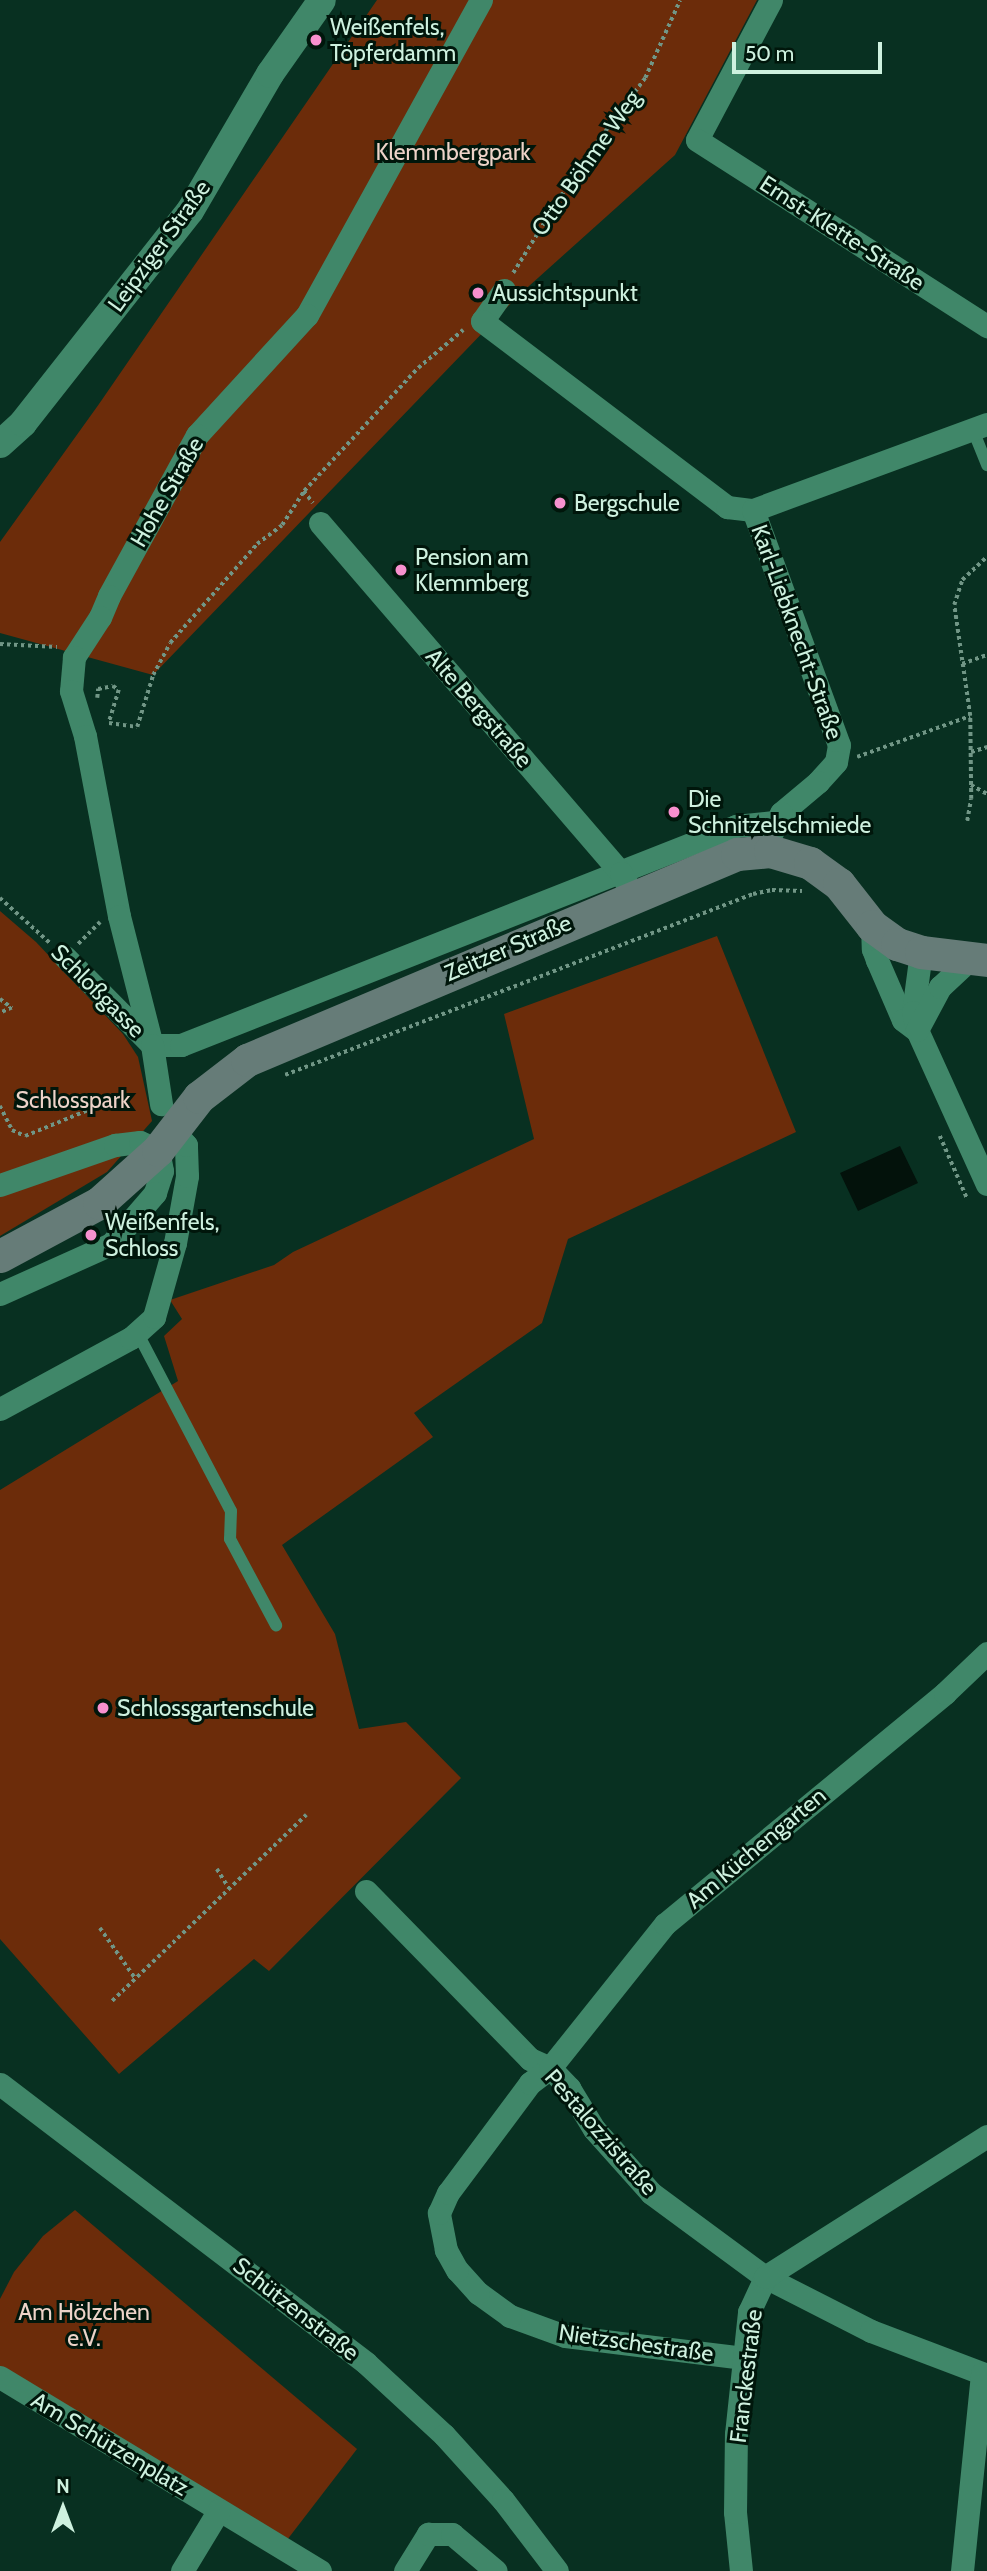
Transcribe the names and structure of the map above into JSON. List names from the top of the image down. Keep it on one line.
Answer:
{"streets":{"main road":["Zeitzer Straße"],"street":["Ernst-Klette-Straße","Leipziger Straße","Hohe Straße","Karl-Liebknecht-Straße","Alte Bergstraße","Schloßgasse","Am Küchengarten","Pestalozzistraße","Schützenstraße","Nietzschestraße","Franckestraße","Am Schützenplatz"],"path":["Otto Böhme Weg"]},"crossings":[["Hohe Straße","Zeitzer Straße"],["Hohe Straße","Schloßgasse"],["Karl-Liebknecht-Straße","Zeitzer Straße"],["Alte Bergstraße","Zeitzer Straße"],["Zeitzer Straße","Schloßgasse"],["Am Küchengarten","Pestalozzistraße"],["Am Küchengarten","Nietzschestraße"],["Pestalozzistraße","Nietzschestraße"],["Pestalozzistraße","Franckestraße"],["Nietzschestraße","Franckestraße"]],"parks":["Klemmbergpark","Schlosspark","Am Hölzchen e.V."],"places":["Weißenfels, Töpferdamm","Aussichtspunkt","Bergschule","Pension am Klemmberg","Die Schnitzelschmiede","Weißenfels, Schloss","Schlossgartenschule"],"scale_bar":"50 m","north":"top"}
